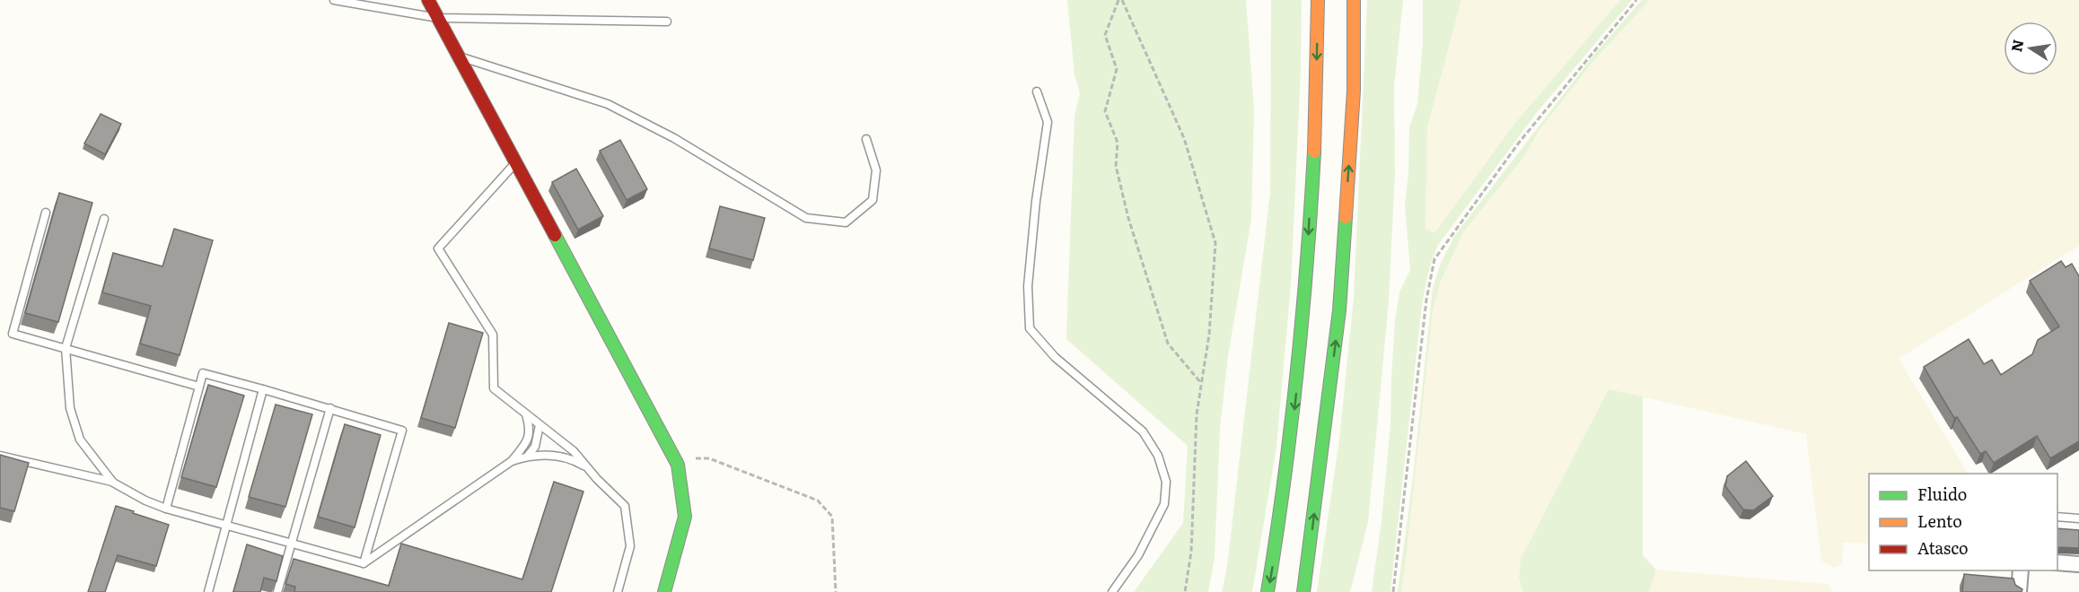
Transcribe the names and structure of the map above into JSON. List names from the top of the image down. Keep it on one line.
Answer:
{"legend":["Fluido","Lento","Atasco"],"north":"left"}
